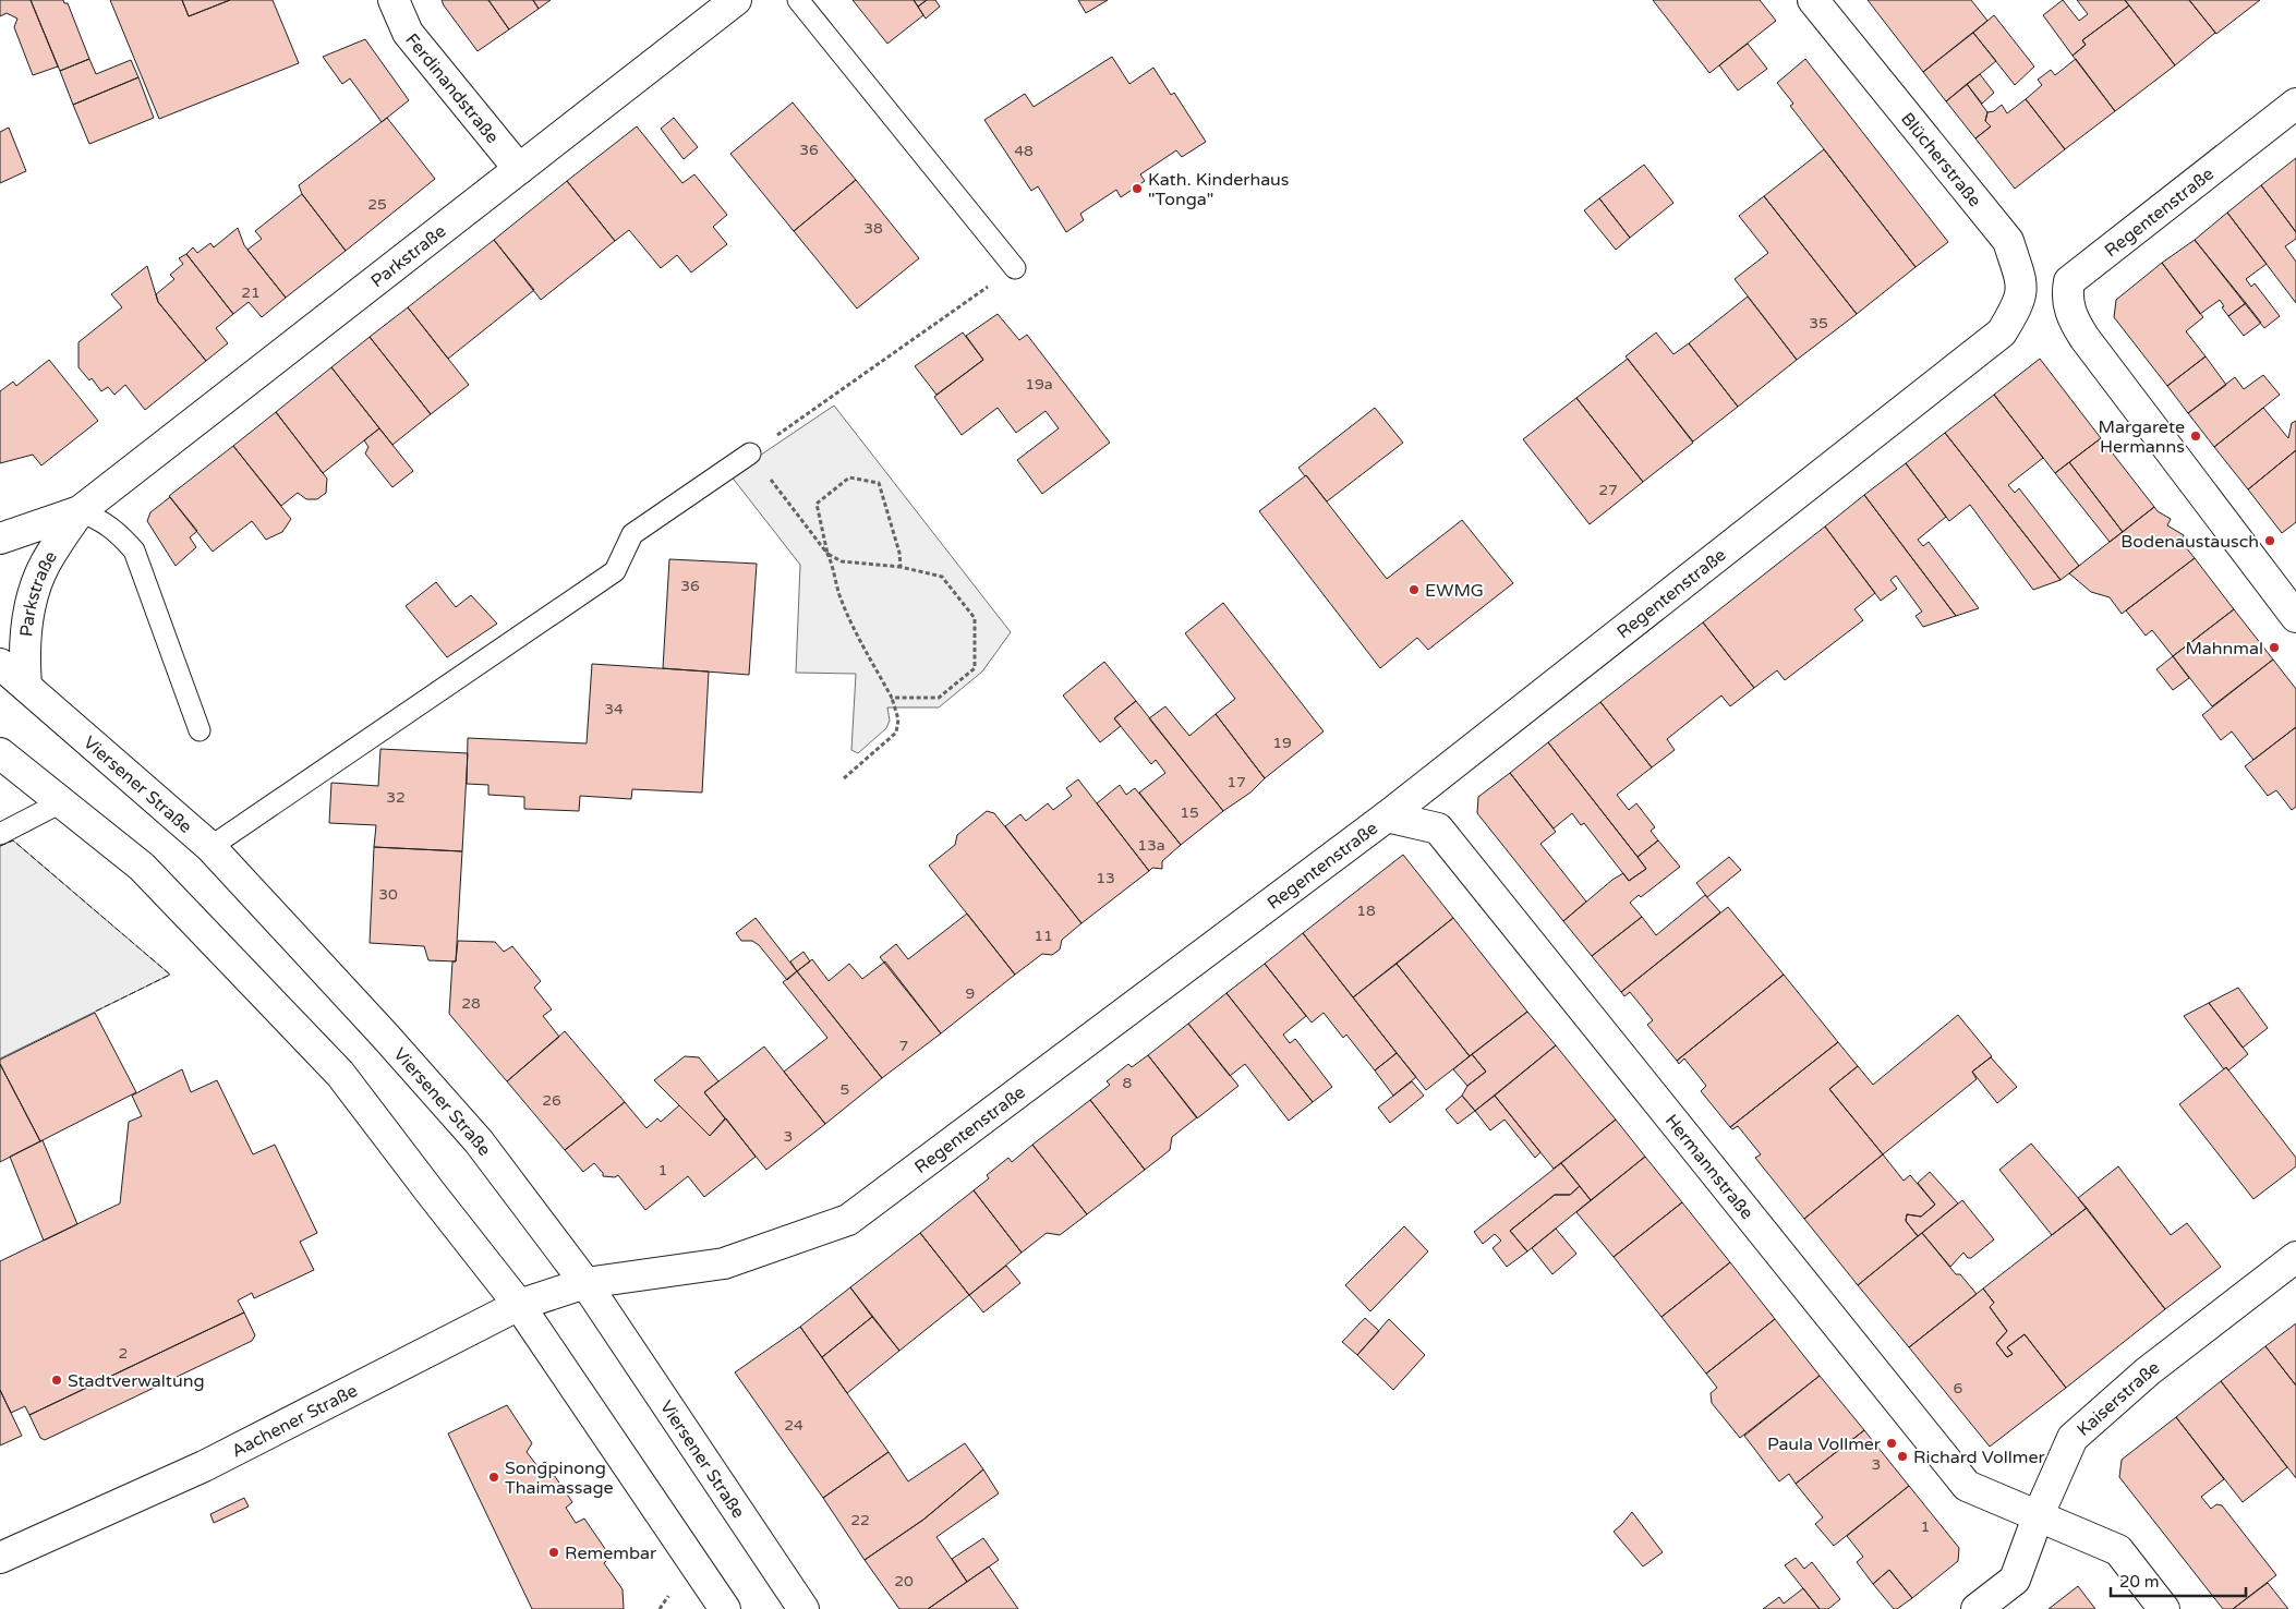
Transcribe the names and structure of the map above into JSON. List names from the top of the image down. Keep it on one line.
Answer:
{"streets":{"street":["Ferdinandstraße","Blücherstraße","Regentenstraße","Parkstraße","Viersener Straße","Hermannstraße","Kaiserstraße","Aachener Straße"]},"crossings":[["Ferdinandstraße","Parkstraße"],["Blücherstraße","Regentenstraße"],["Regentenstraße","Viersener Straße"],["Regentenstraße","Hermannstraße"],["Regentenstraße","Aachener Straße"],["Parkstraße","Viersener Straße"],["Viersener Straße","Aachener Straße"],["Hermannstraße","Kaiserstraße"]],"places":["Kath. Kinderhaus \"Tonga\"","Margarete Hermanns","Bodenaustausch","EWMG","Mahnmal","Stadtverwaltung","Paula Vollmer","Richard Vollmer","Songpinong Thaimassage","Remembar"],"house_numbers":["36","48","25","38","21","35","19a","27","36","34","19","17","32","15","13a","13","30","18","11","9","28","7","8","5","26","3","1","2","6","24","3","22","1","20"],"scale_bar":"20 m"}
